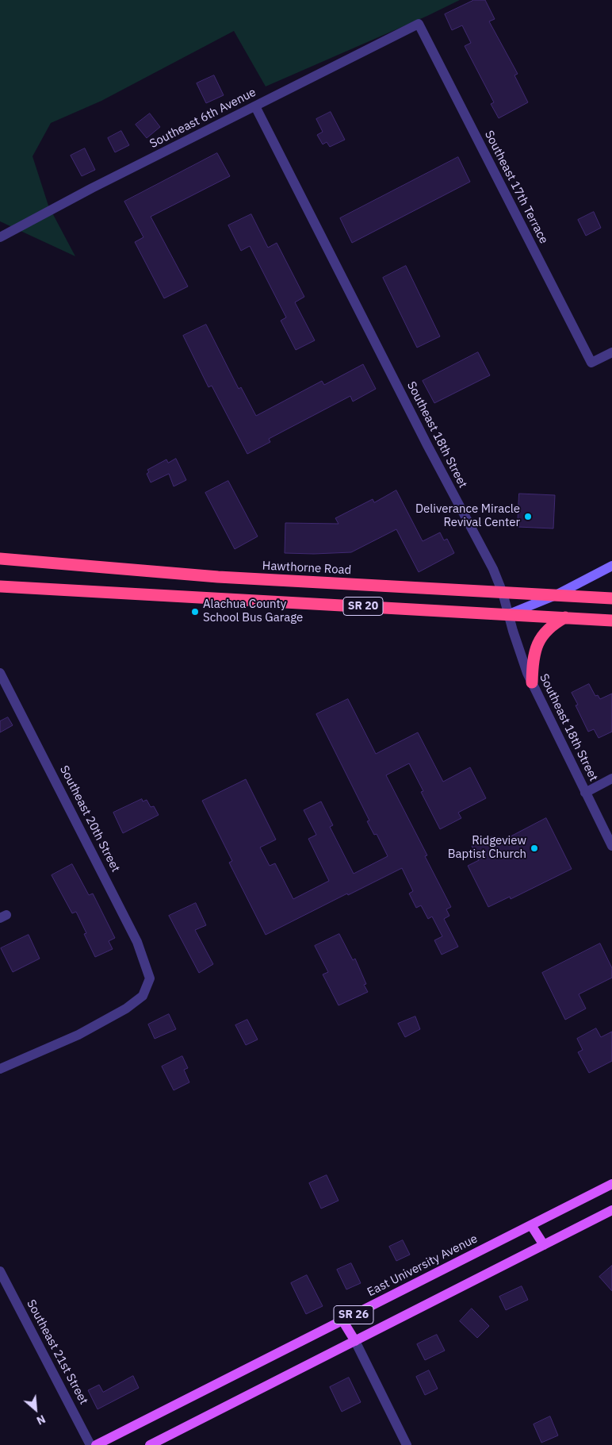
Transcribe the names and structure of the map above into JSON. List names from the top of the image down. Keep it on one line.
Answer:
{"streets":{"highway":["Hawthorne Road","SR 20"],"main road":["East University Avenue","SR 26"],"street":["Southeast 6th Avenue","Southeast 17th Terrace","Southeast 18th Street","Southeast 20th Street","Southeast 21st Street"]},"crossings":[["Southeast 6th Avenue","Southeast 17th Terrace"],["Southeast 6th Avenue","Southeast 18th Street"],["Southeast 18th Street","Hawthorne Road"],["Southeast 18th Street","SR 20"]],"places":["Deliverance Miracle Revival Center","Alachua County School Bus Garage","Ridgeview Baptist Church"],"north":"bottom right"}
